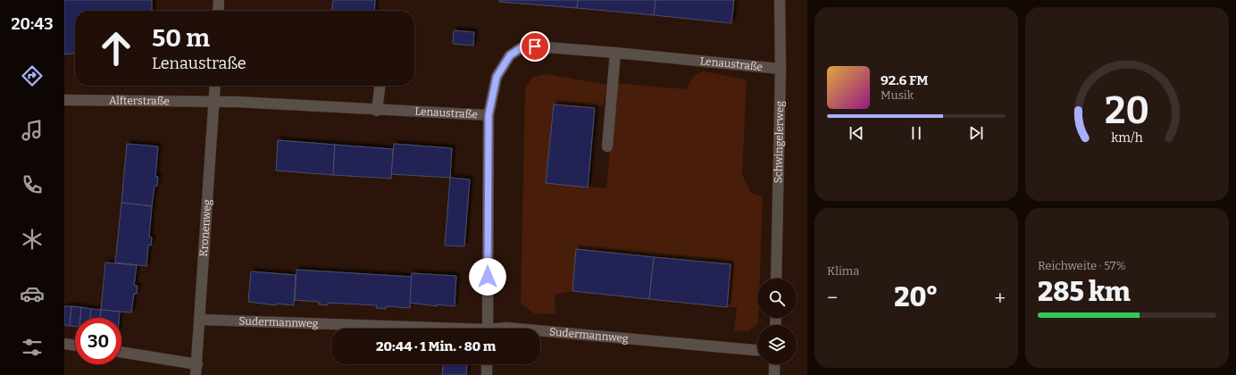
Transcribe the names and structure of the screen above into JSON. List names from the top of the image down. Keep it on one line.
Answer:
{"streets":{"street":["Lenaustraße","Alfterstraße","Schwingelerweg","Kronenweg","Sudermannweg"]},"crossings":[["Lenaustraße","Alfterstraße"],["Lenaustraße","Schwingelerweg"],["Lenaustraße","Kronenweg"],["Alfterstraße","Kronenweg"],["Kronenweg","Sudermannweg"]],"page":{"tabs":"20:43","turn":["50 m","Lenaustraße"],"song":["92.6 FM","Musik"],"tile":["Klima",["Reichweite · 57%","285 km"]],"heat":["−","20°","+"],"limit":"30","trip":"20:44 · 1 Min. · 80 m","gauge":["20","km/h"]}}
